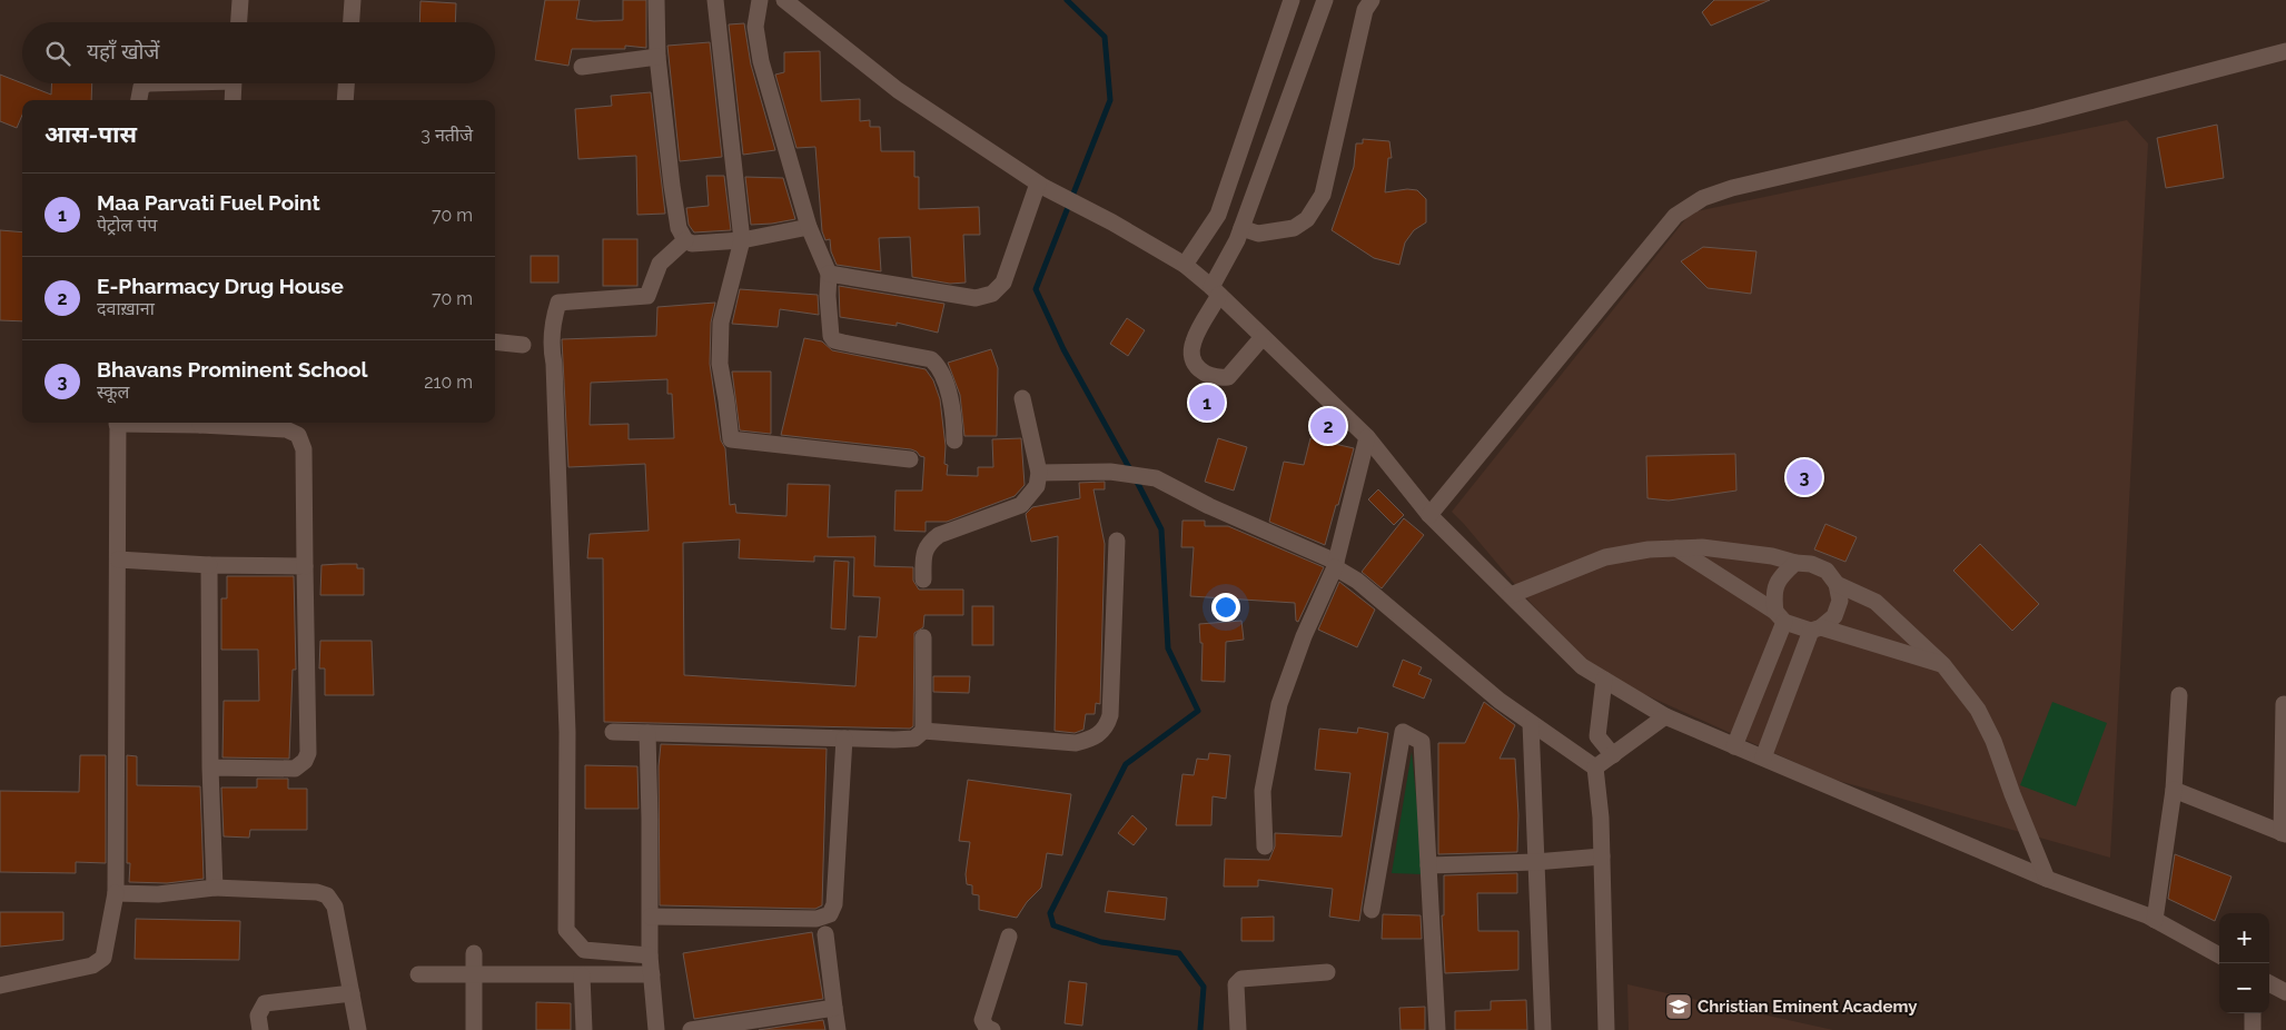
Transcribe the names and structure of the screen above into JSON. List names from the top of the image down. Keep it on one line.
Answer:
{"places":{"school or university":["Christian Eminent Academy"]},"page":{"search":"यहाँ खोजें","heading":["आस-पास","3 नतीजे"],"list":[{"mark":"1","name":"Maa Parvati Fuel Point","note":"पेट्रोल पंप","value":"70 m"},{"mark":"2","name":"E-Pharmacy Drug House","note":"दवाख़ाना","value":"70 m"},{"mark":"3","name":"Bhavans Prominent School","note":"स्कूल","value":"210 m"}],"pins":["1","2","3"],"map_buttons":["+","−"]}}
